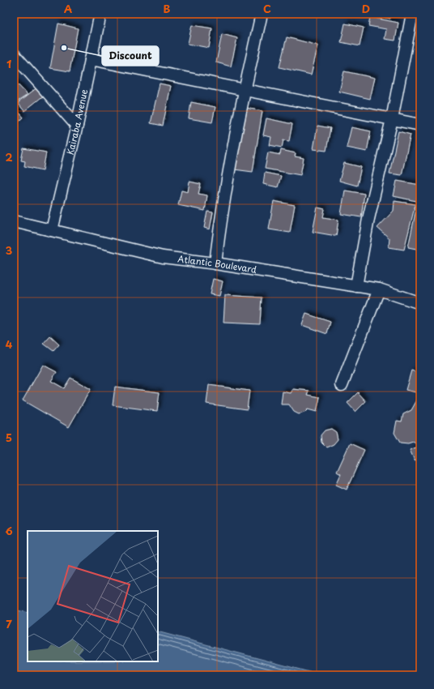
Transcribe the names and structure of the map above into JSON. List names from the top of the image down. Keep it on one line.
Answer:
{"streets":{"street":["Kairaba Avenue","Atlantic Boulevard"]},"crossings":[["Kairaba Avenue","Atlantic Boulevard"]],"places":["Discount"],"grid":{"columns":["A","B","C","D"],"rows":["1","2","3","4","5","6","7"]}}
